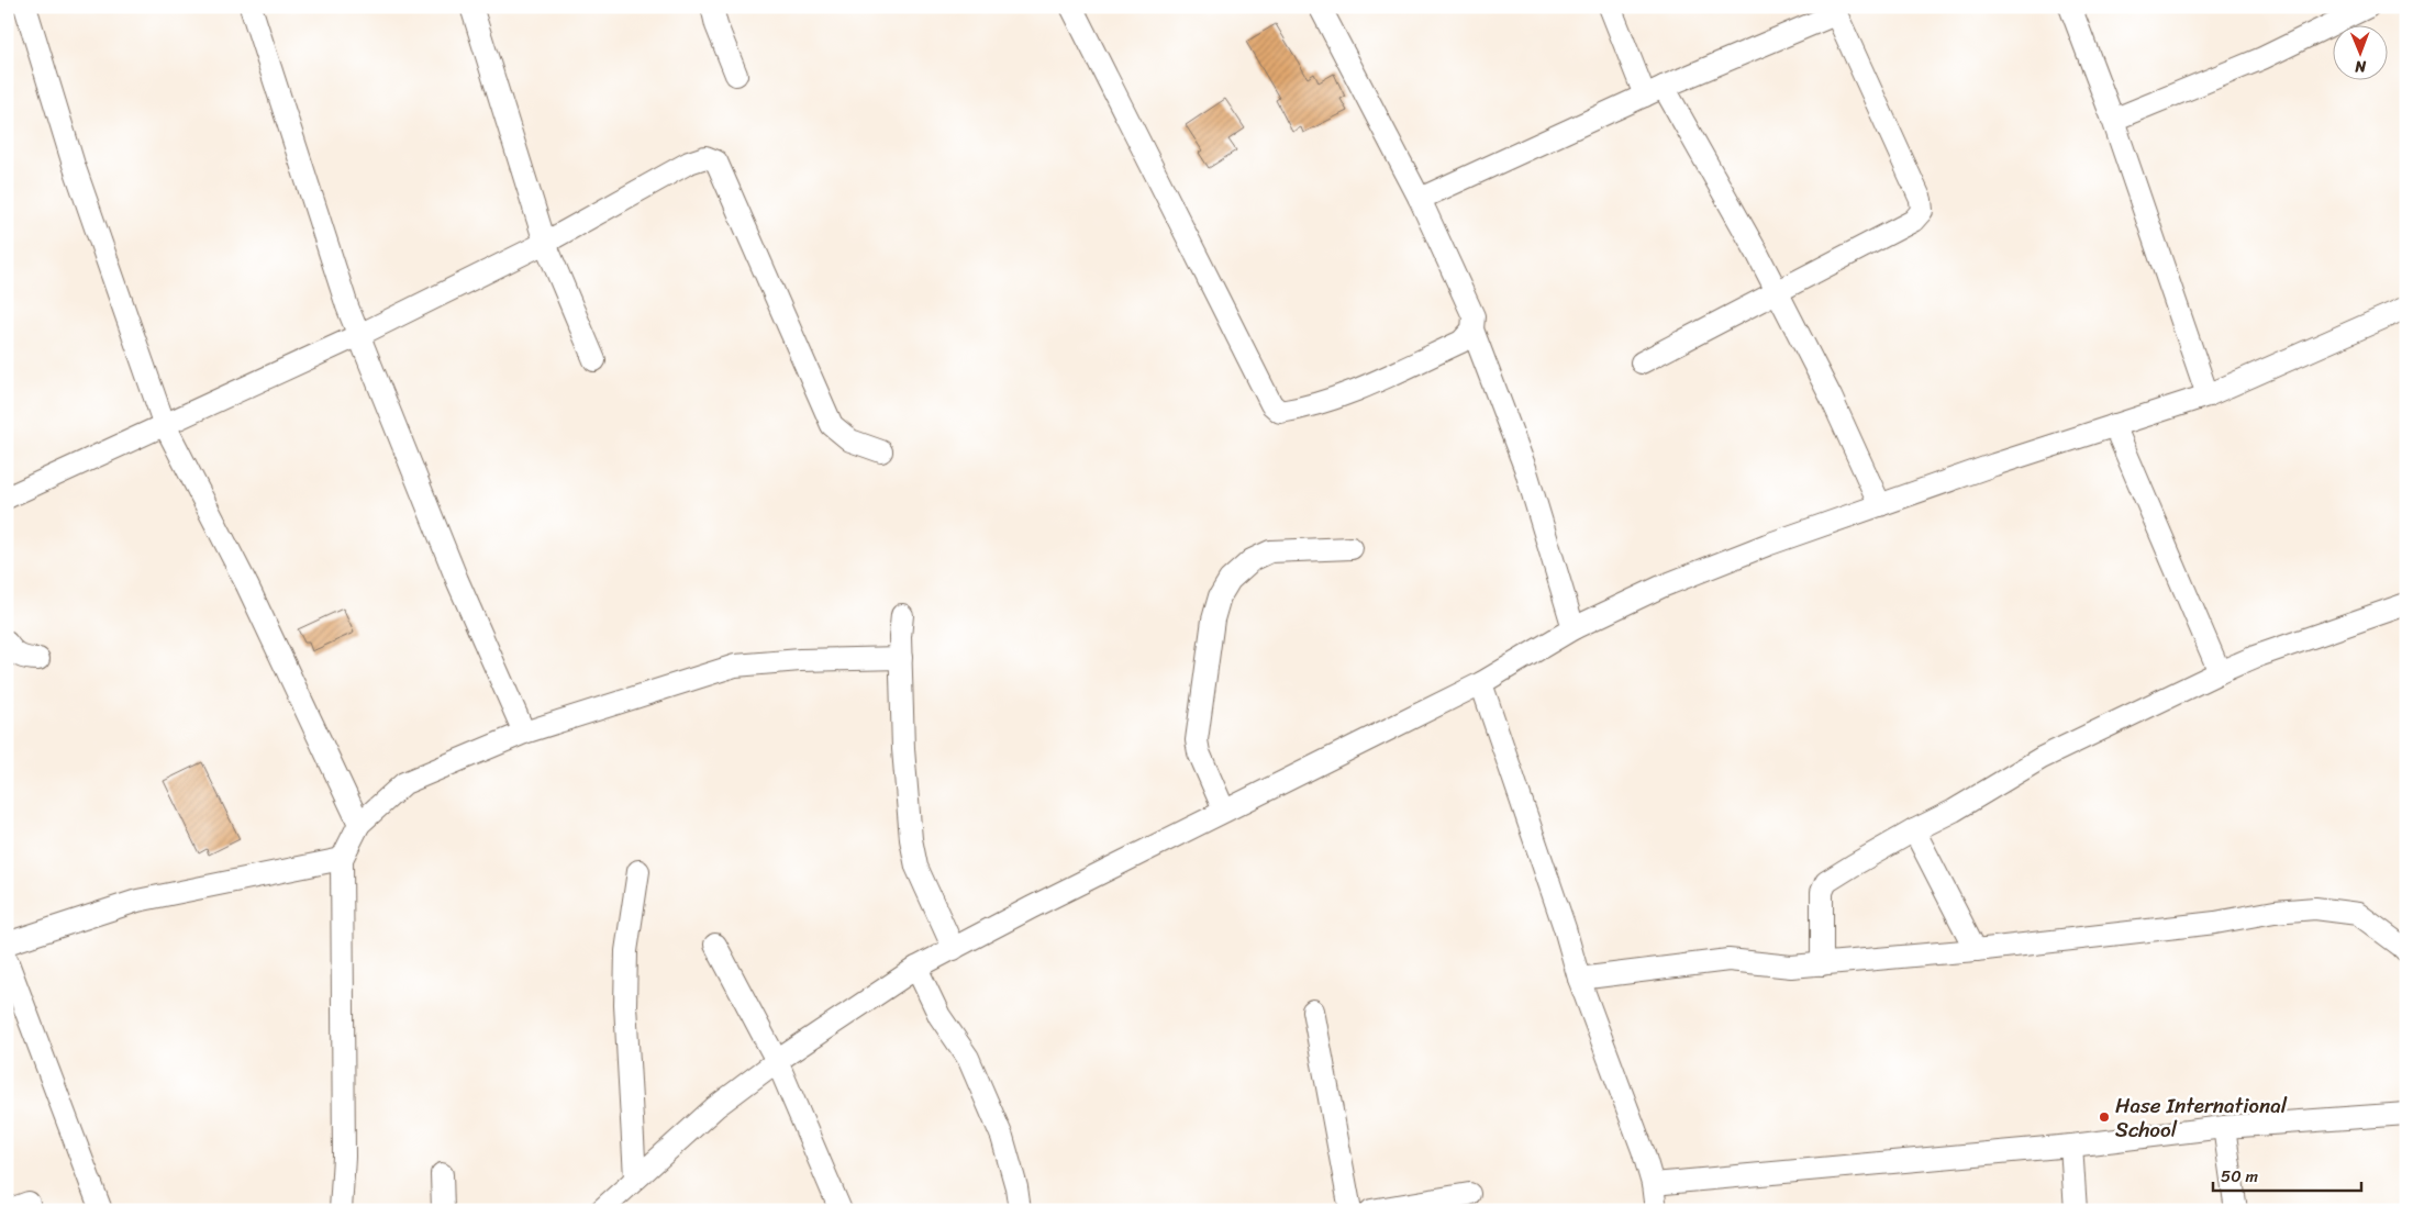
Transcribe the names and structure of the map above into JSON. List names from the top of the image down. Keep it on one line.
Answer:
{"places":["Hase International School"],"scale_bar":"50 m","north":"bottom"}
